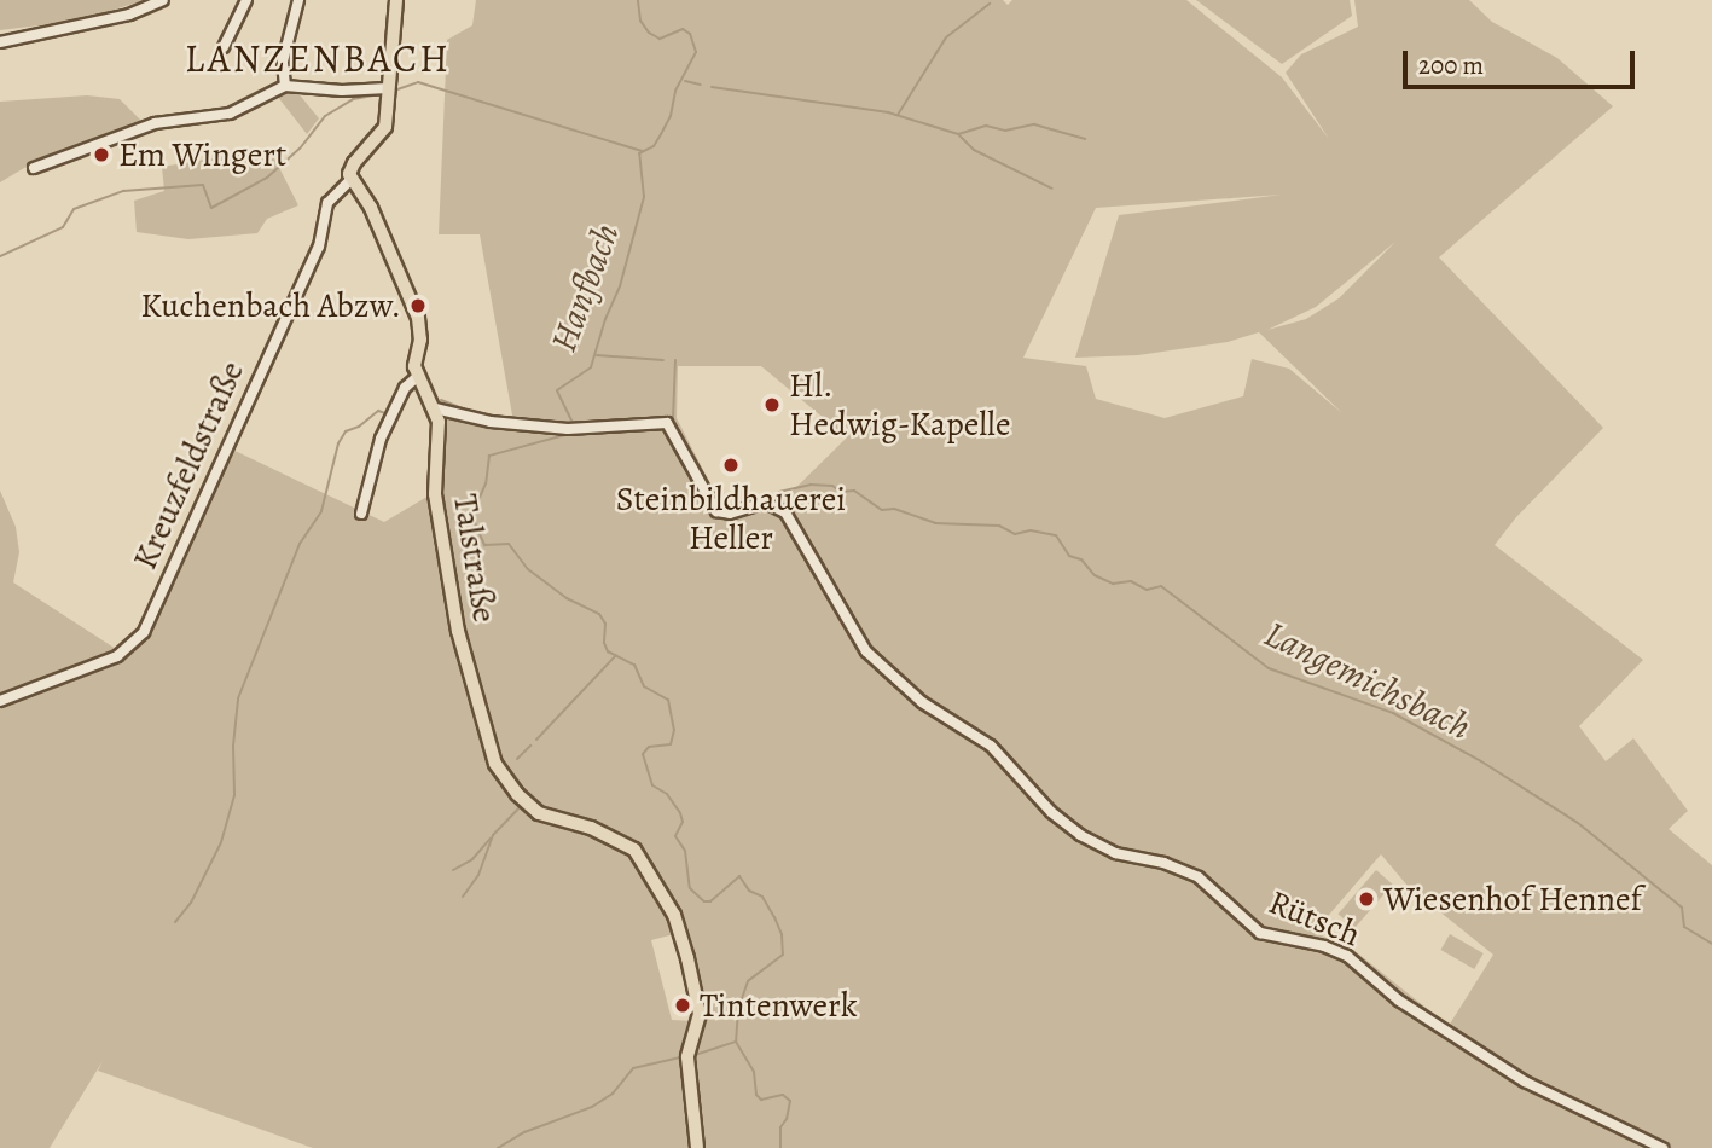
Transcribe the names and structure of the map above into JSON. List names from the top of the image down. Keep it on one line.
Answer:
{"streets":{"main road":["Talstraße"],"street":["Kreuzfeldstraße","Rütsch"]},"crossings":[["Talstraße","Rütsch"]],"districts":["LANZENBACH"],"water":["Hanfbach","Langemichsbach"],"places":["Em Wingert","Kuchenbach Abzw.","Hl. Hedwig-Kapelle","Steinbildhauerei Heller","Wiesenhof Hennef","Tintenwerk"],"scale_bar":"200 m"}
